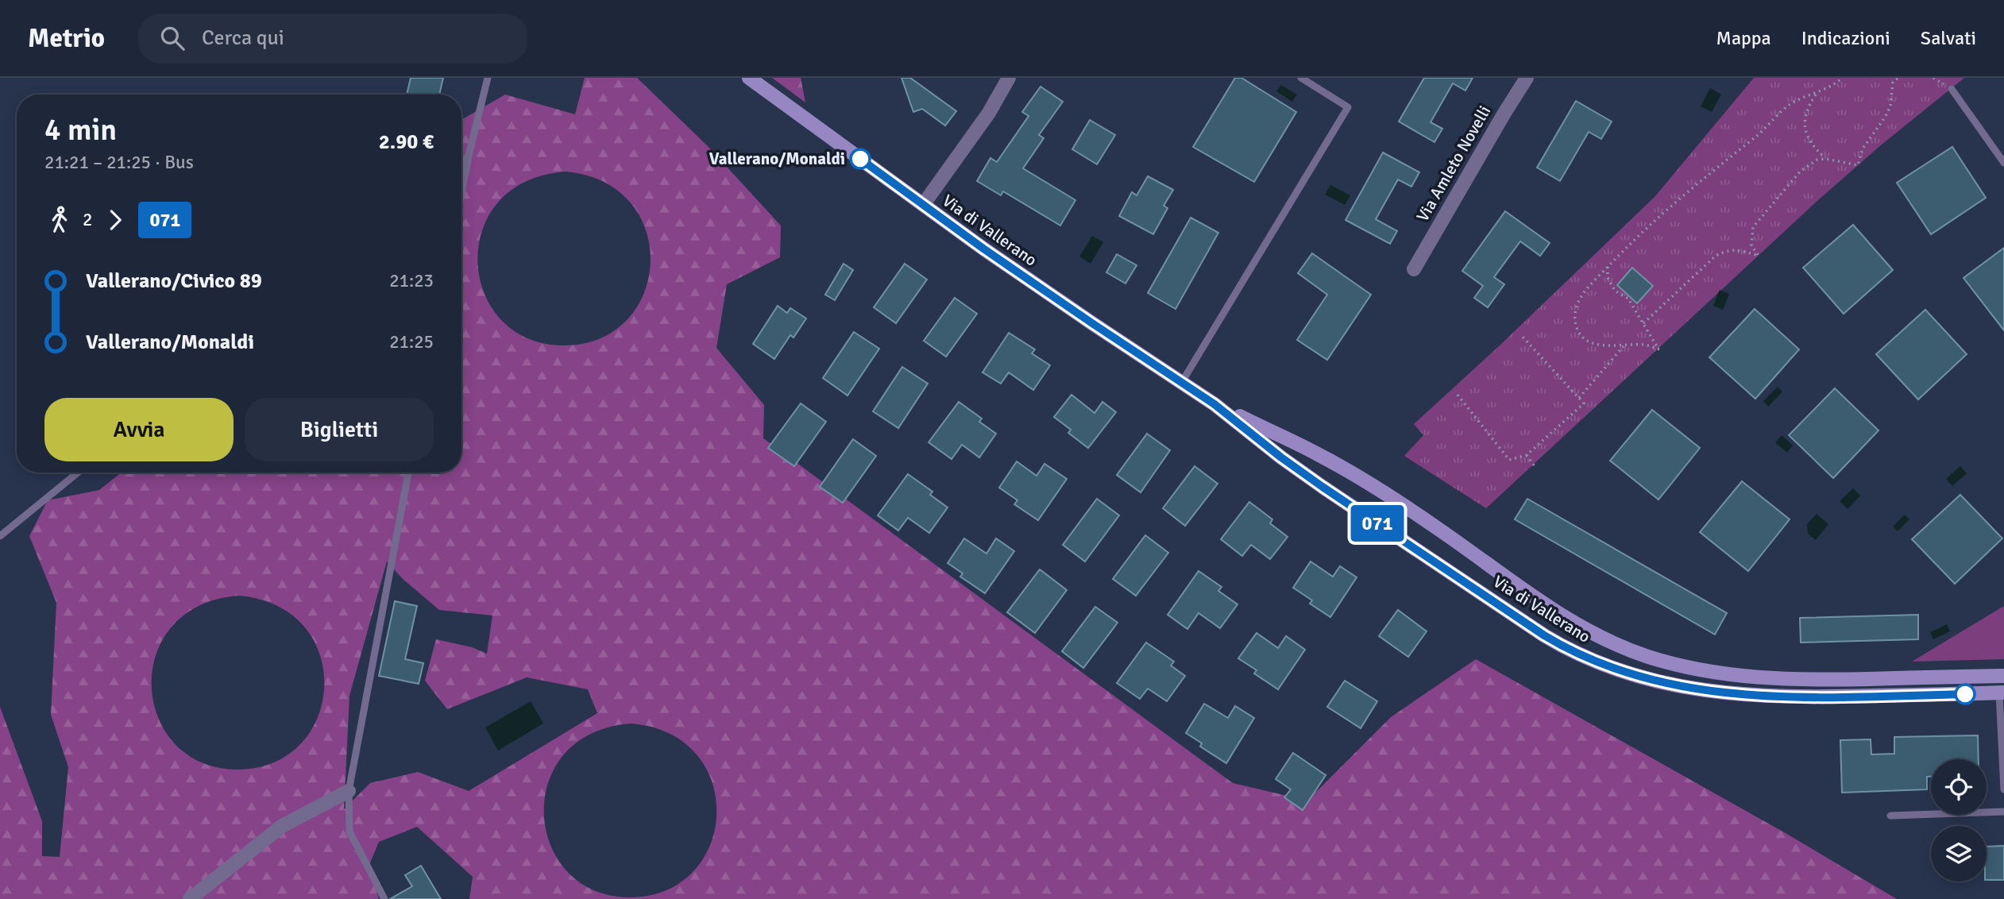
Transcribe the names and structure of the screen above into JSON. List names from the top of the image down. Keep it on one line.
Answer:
{"streets":{"street":["Via Amleto Novelli","Via di Vallerano"]},"places":["Vallerano/Monaldi"],"lines":["bus line 071"],"page":{"header":"Metrio","search":"Cerca qui","nav":["Mappa","Indicazioni","Salvati"],"on_map":"071","heading":["4 min","21:21 – 21:25 · Bus","2.90 €"],"legs":["2","071"],"list":[{"name":"Vallerano/Civico 89","value":"21:23"},{"name":"Vallerano/Monaldi","value":"21:25"}],"buttons":["Avvia","Biglietti"]}}
